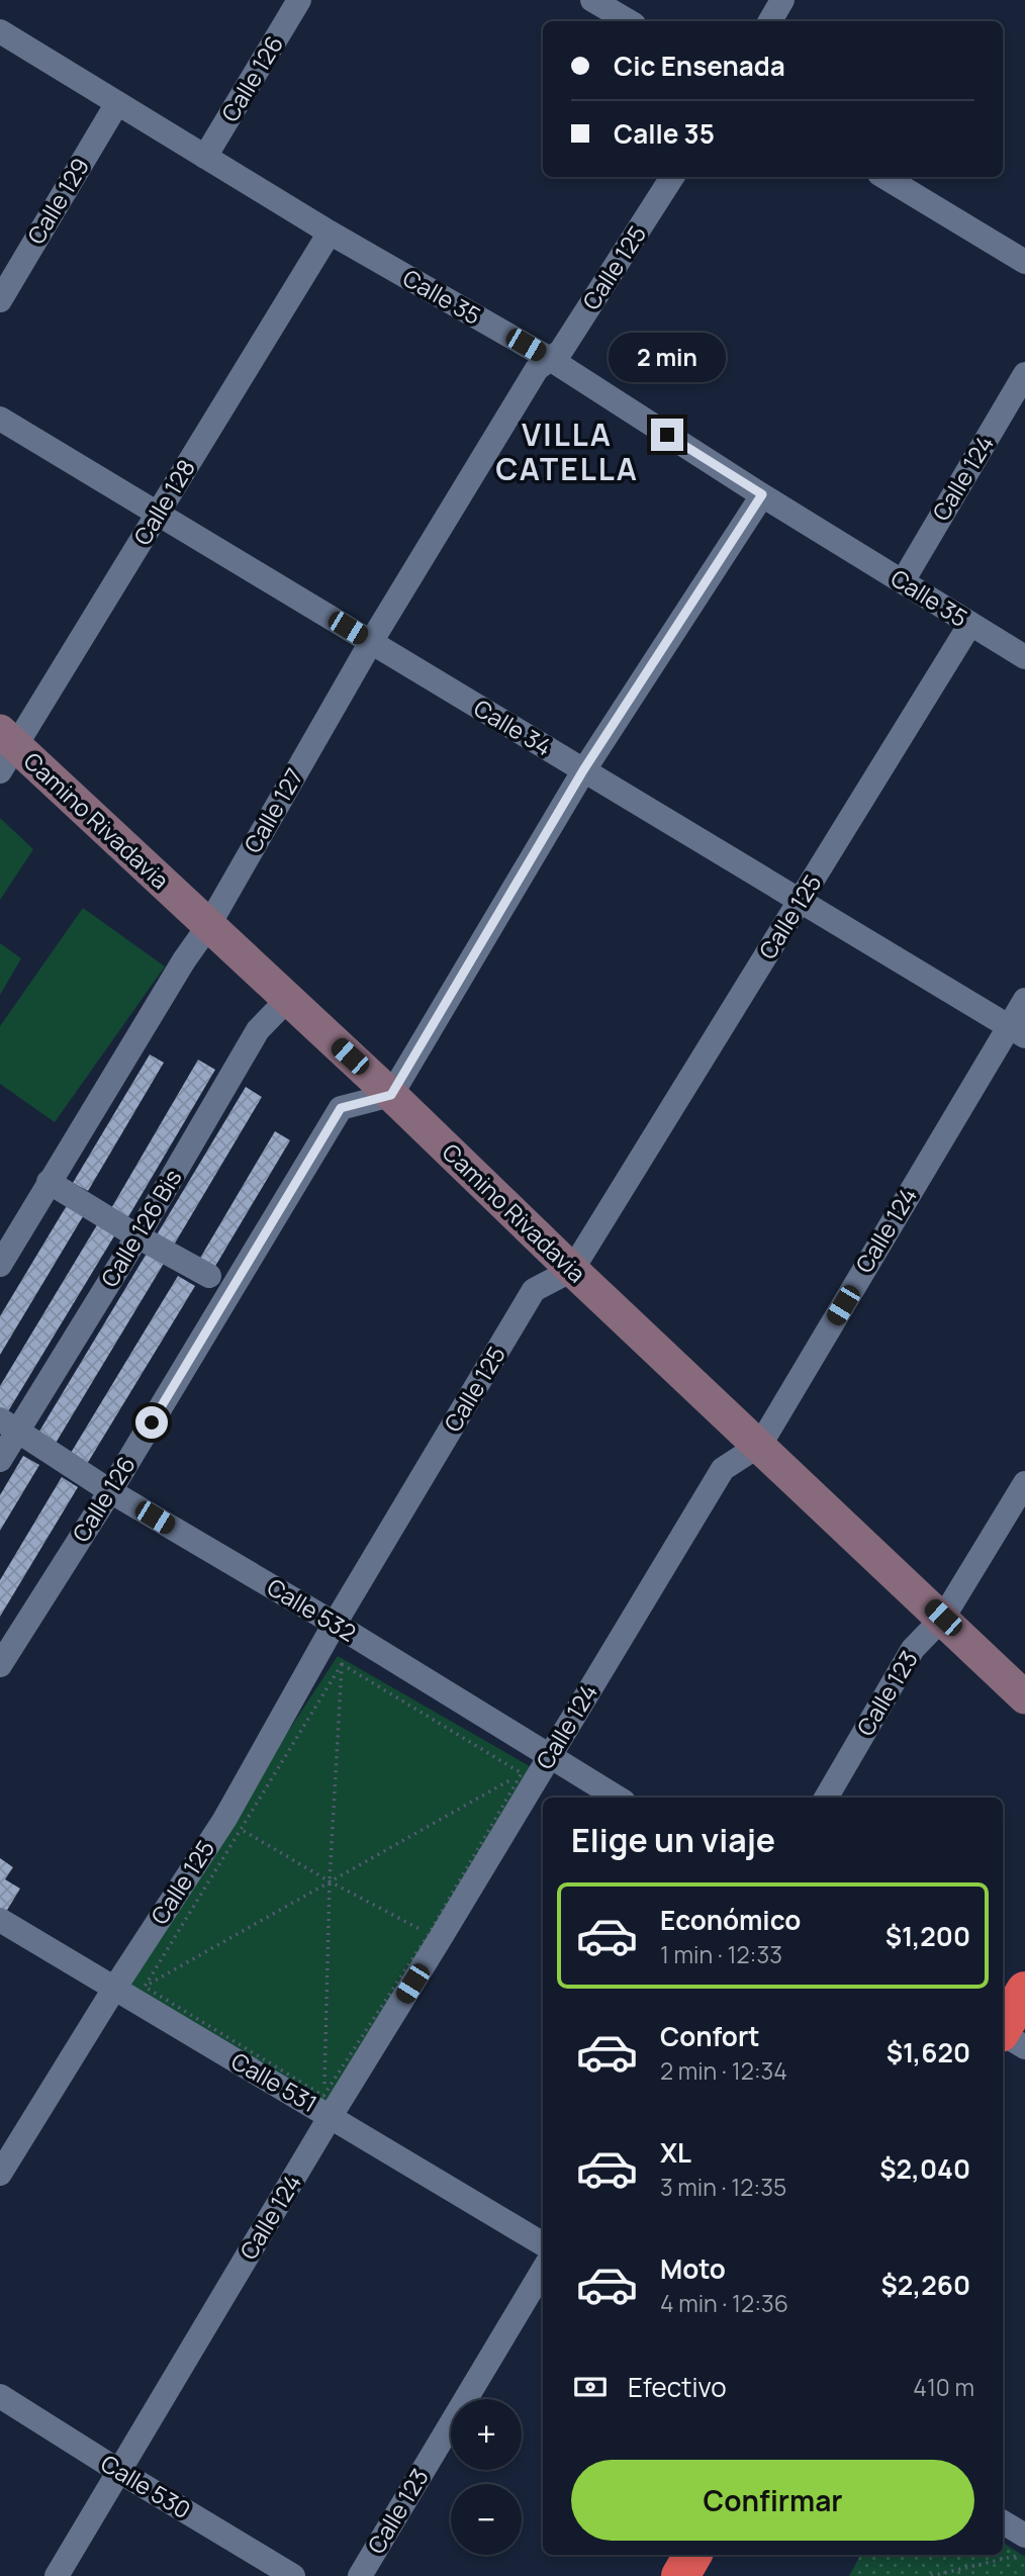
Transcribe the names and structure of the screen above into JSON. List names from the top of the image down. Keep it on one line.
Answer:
{"streets":{"main road":["Camino Rivadavia"],"street":["Calle 126","Calle 129","Calle 125","Calle 35","Calle 124","Calle 128","Calle 34","Calle 127","Calle 126 Bis","Calle 532","Calle 123","Calle 531","Calle 530"]},"crossings":[["Calle 126","Calle 35"],["Calle 126","Camino Rivadavia"],["Calle 126","Calle 532"],["Calle 129","Calle 35"],["Calle 125","Calle 35"],["Calle 125","Calle 34"],["Calle 125","Calle 127"],["Calle 125","Camino Rivadavia"],["Calle 125","Calle 532"],["Calle 125","Calle 531"],["Calle 35","Calle 124"],["Calle 35","Calle 128"],["Calle 35","Calle 127"],["Calle 124","Calle 34"],["Calle 124","Camino Rivadavia"],["Calle 124","Calle 532"],["Calle 124","Calle 531"],["Calle 124","Calle 530"],["Calle 128","Calle 34"],["Calle 128","Camino Rivadavia"],["Calle 34","Calle 127"],["Calle 127","Camino Rivadavia"],["Camino Rivadavia","Calle 126 Bis"],["Camino Rivadavia","Calle 123"],["Calle 126 Bis","Calle 532"]],"districts":["VILLA CATELLA"],"page":{"banner":["Cic Ensenada","Calle 35"],"bubble":"2 min","heading":"Elige un viaje","list":[{"name":"Económico","note":"1 min · 12:33","value":"$1,200"},{"name":"Confort","note":"2 min · 12:34","value":"$1,620"},{"name":"XL","note":"3 min · 12:35","value":"$2,040"},{"name":"Moto","note":"4 min · 12:36","value":"$2,260"}],"pay":["Efectivo","410 m"],"map_buttons":["+","−"],"buttons":"Confirmar"}}
